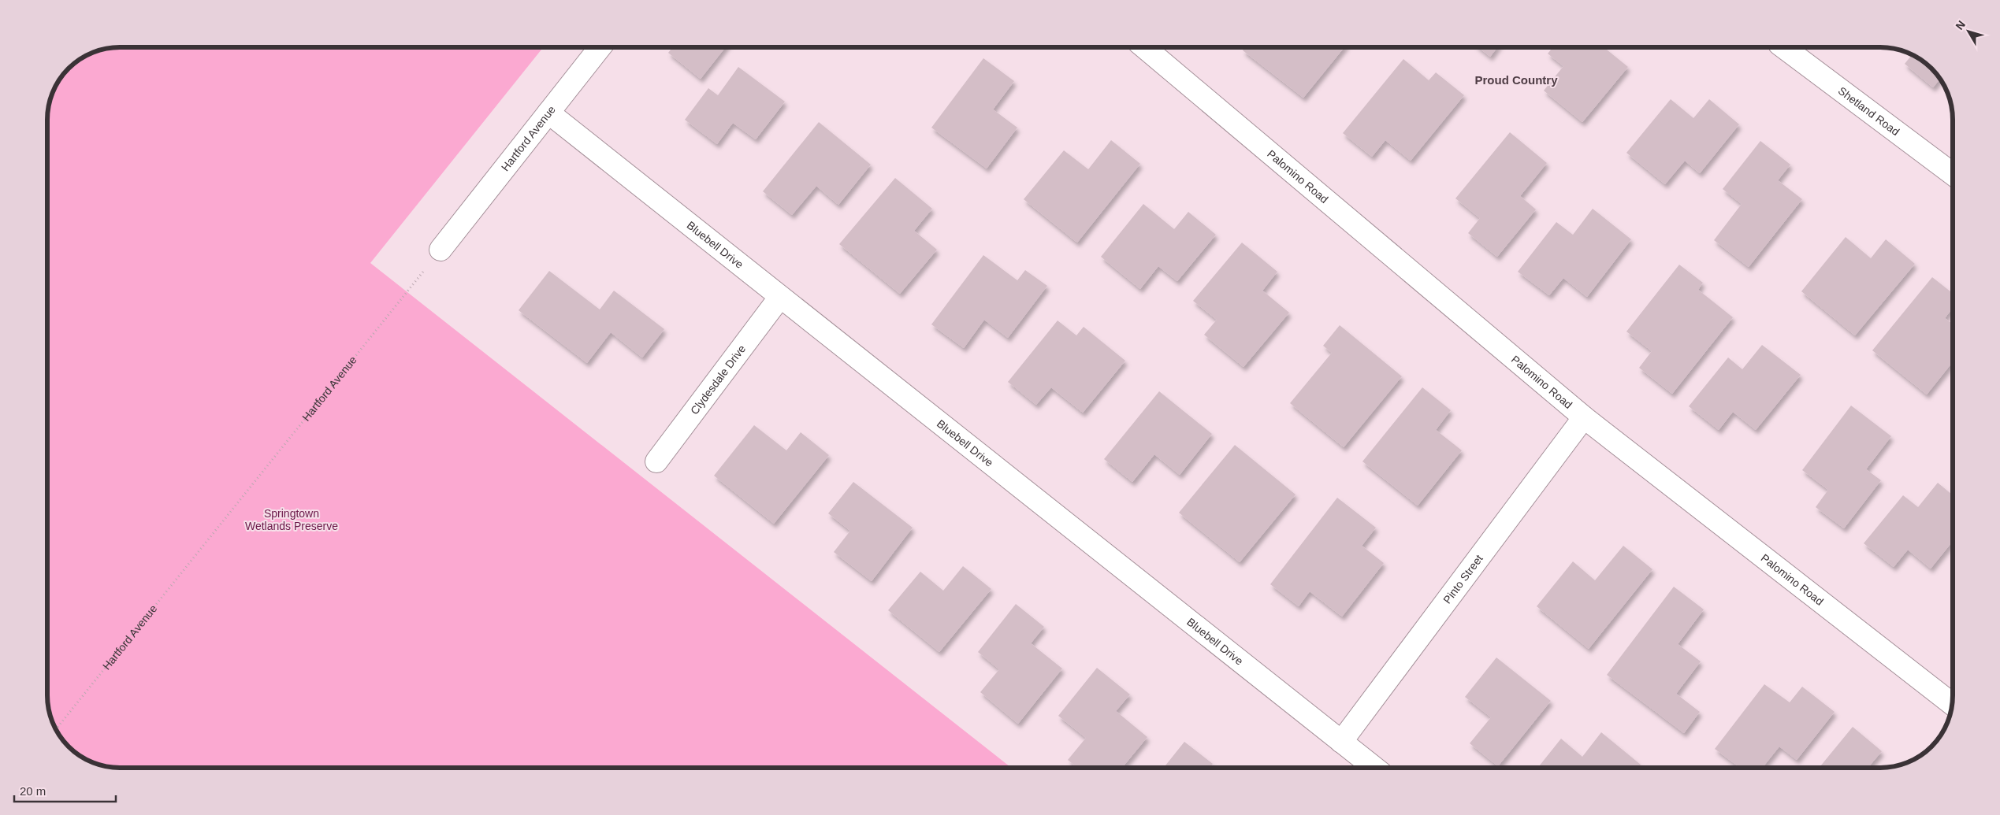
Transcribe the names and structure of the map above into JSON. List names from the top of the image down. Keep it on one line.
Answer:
{"streets":{"street":["Shetland Road","Hartford Avenue","Palomino Road","Bluebell Drive","Clydesdale Drive","Pinto Street"]},"crossings":[["Hartford Avenue","Bluebell Drive"],["Palomino Road","Pinto Street"],["Bluebell Drive","Clydesdale Drive"],["Bluebell Drive","Pinto Street"]],"districts":["Proud Country"],"parks":["Springtown Wetlands Preserve"],"scale_bar":"20 m","north":"top left"}
